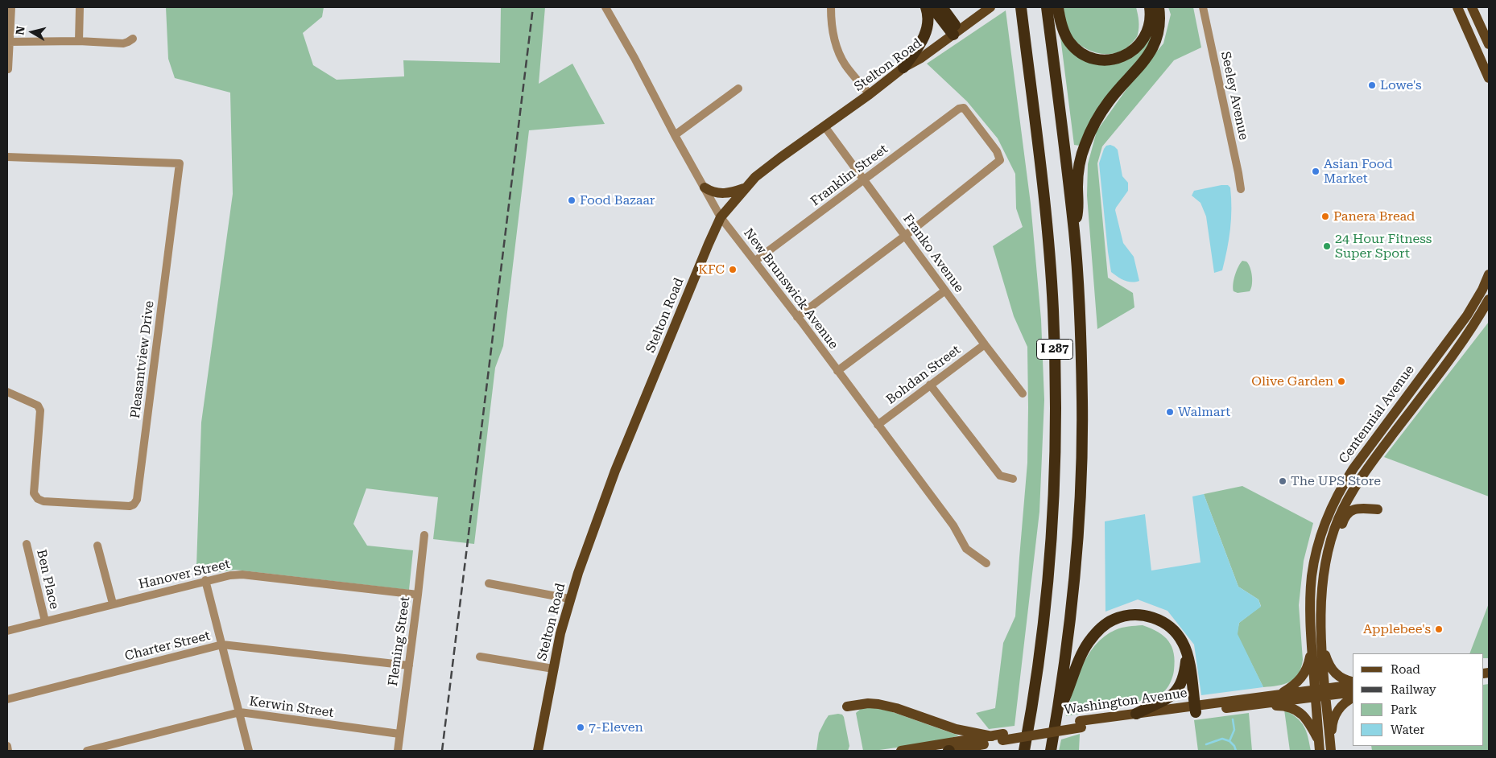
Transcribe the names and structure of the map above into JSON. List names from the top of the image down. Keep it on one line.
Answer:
{"streets":{"highway":["I 287"],"main road":["Stelton Road","Centennial Avenue","Washington Avenue"],"street":["Seeley Avenue","Franklin Street","Franko Avenue","New Brunswick Avenue","Pleasantview Drive","Bohdan Street","Hanover Street","Ben Place","Fleming Street","Charter Street","Kerwin Street"]},"crossings":[["Stelton Road","Franko Avenue"],["Stelton Road","New Brunswick Avenue"],["Franklin Street","Franko Avenue"],["Franklin Street","New Brunswick Avenue"],["Franko Avenue","Bohdan Street"],["New Brunswick Avenue","Bohdan Street"],["Centennial Avenue","Washington Avenue"],["Hanover Street","Ben Place"],["Hanover Street","Fleming Street"],["Fleming Street","Charter Street"],["Fleming Street","Kerwin Street"]],"places":["Lowe's","Asian Food Market","Food Bazaar","Panera Bread","24 Hour Fitness Super Sport","KFC","Olive Garden","Walmart","The UPS Store","Applebee's","7-Eleven"],"legend":["Road","Railway","Park","Water"],"north":"left"}
